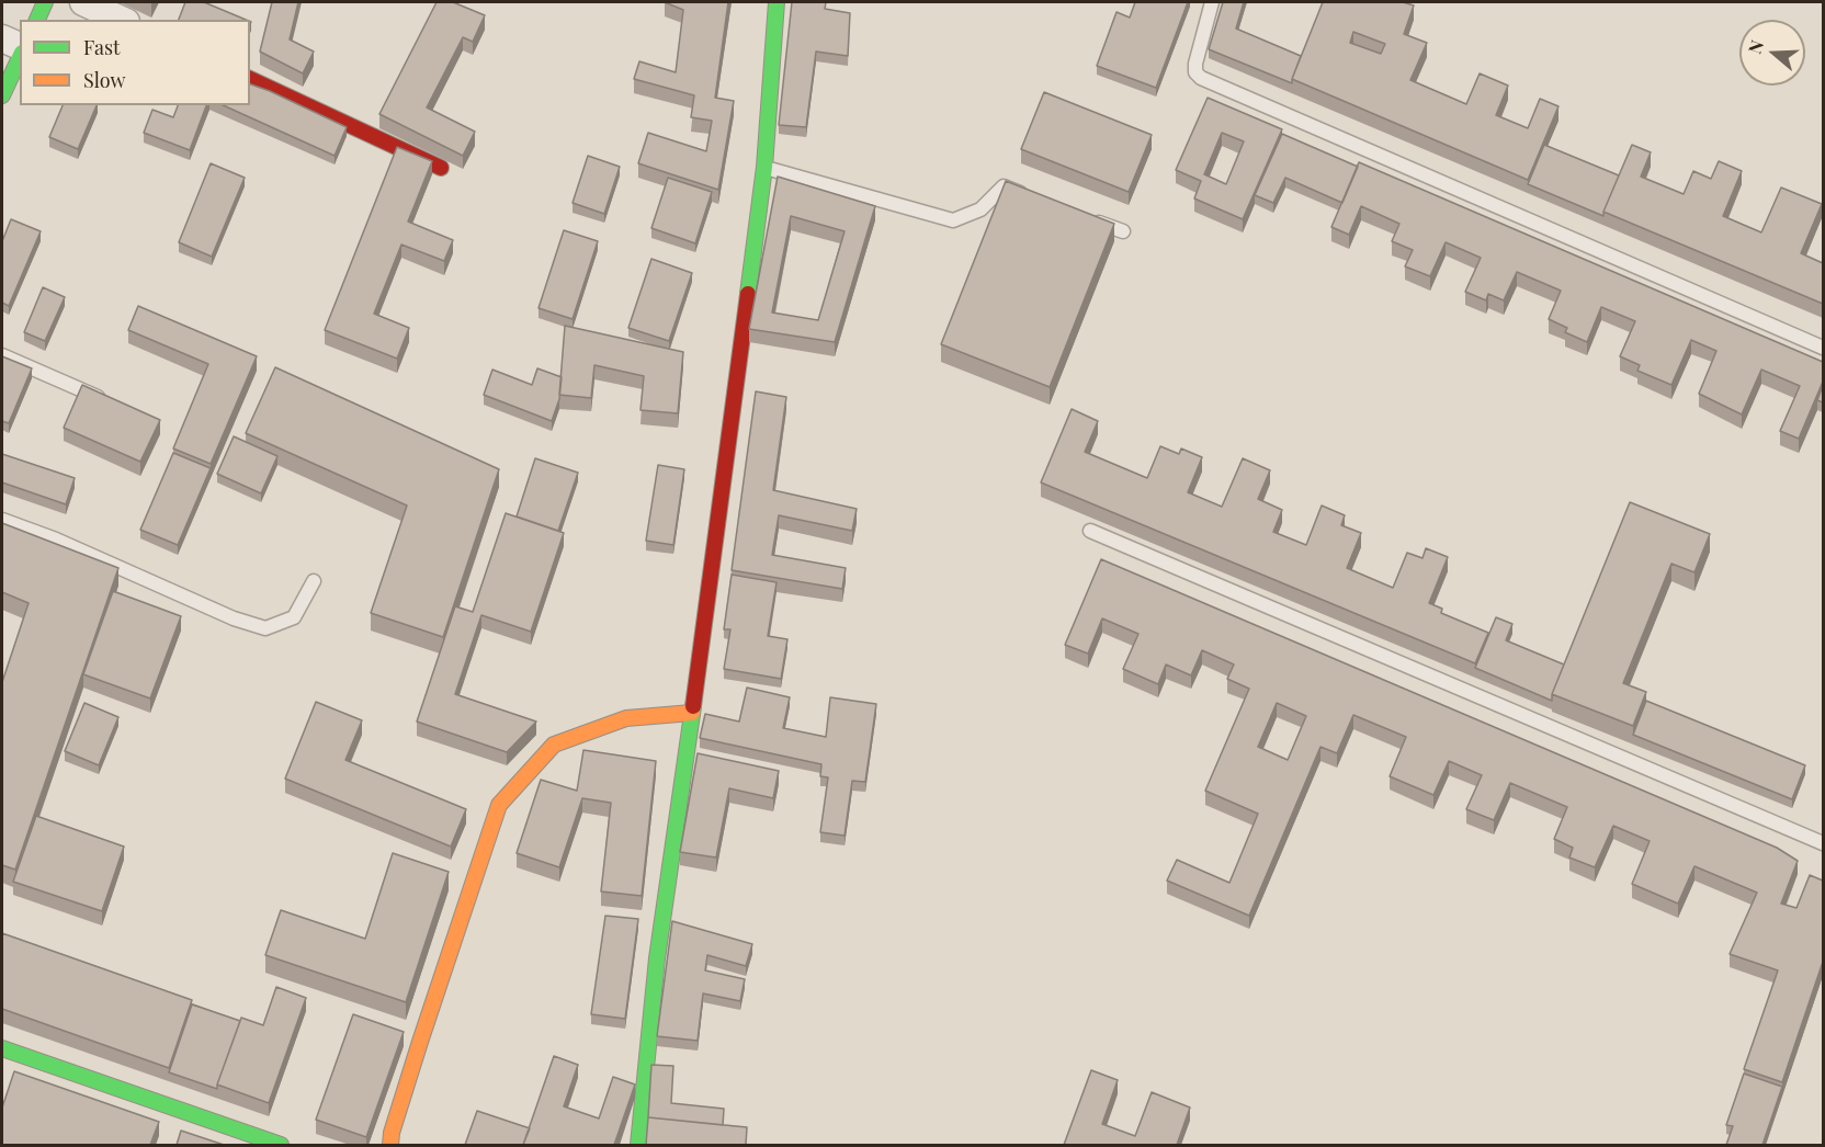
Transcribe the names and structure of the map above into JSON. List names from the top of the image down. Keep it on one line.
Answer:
{"legend":["Fast","Slow"],"north":"left"}
